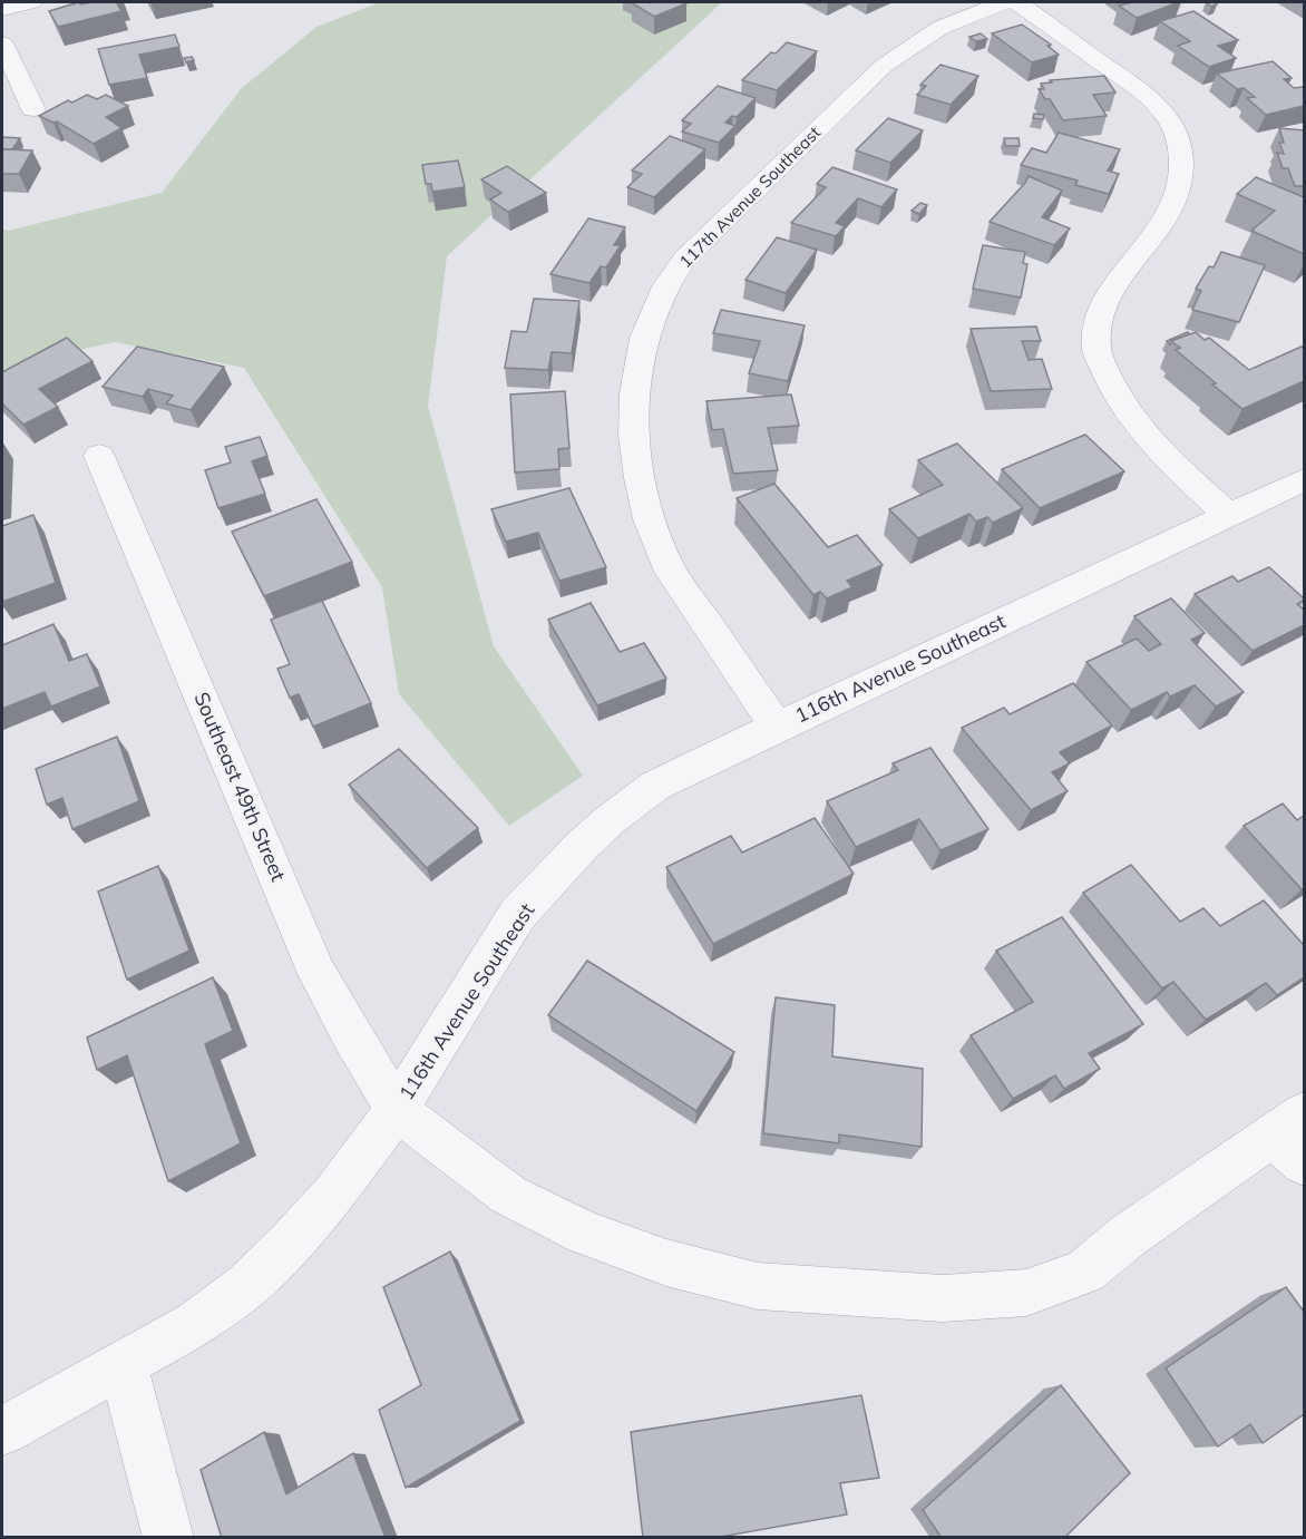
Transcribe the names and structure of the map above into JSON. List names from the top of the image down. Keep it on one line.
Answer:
{"streets":{"street":["117th Avenue Southeast","116th Avenue Southeast","Southeast 49th Street"]},"crossings":[["117th Avenue Southeast","116th Avenue Southeast"],["116th Avenue Southeast","Southeast 49th Street"]]}
